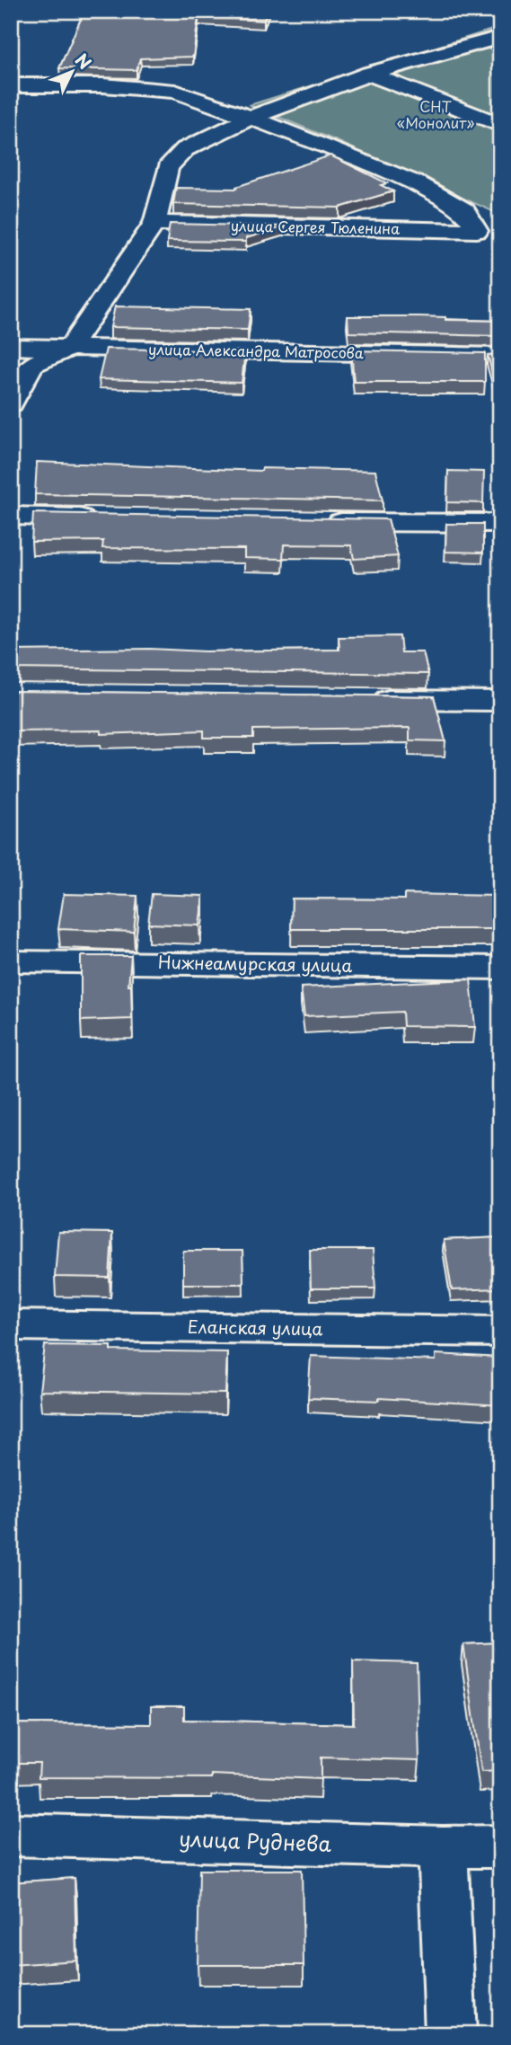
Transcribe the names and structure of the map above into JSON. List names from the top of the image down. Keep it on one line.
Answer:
{"streets":{"street":["улица Сергея Тюленина","улица Александра Матросова","Нижнеамурская улица","Еланская улица","улица Руднева"]},"parks":["СНТ «Монолит»"],"north":"top right"}
